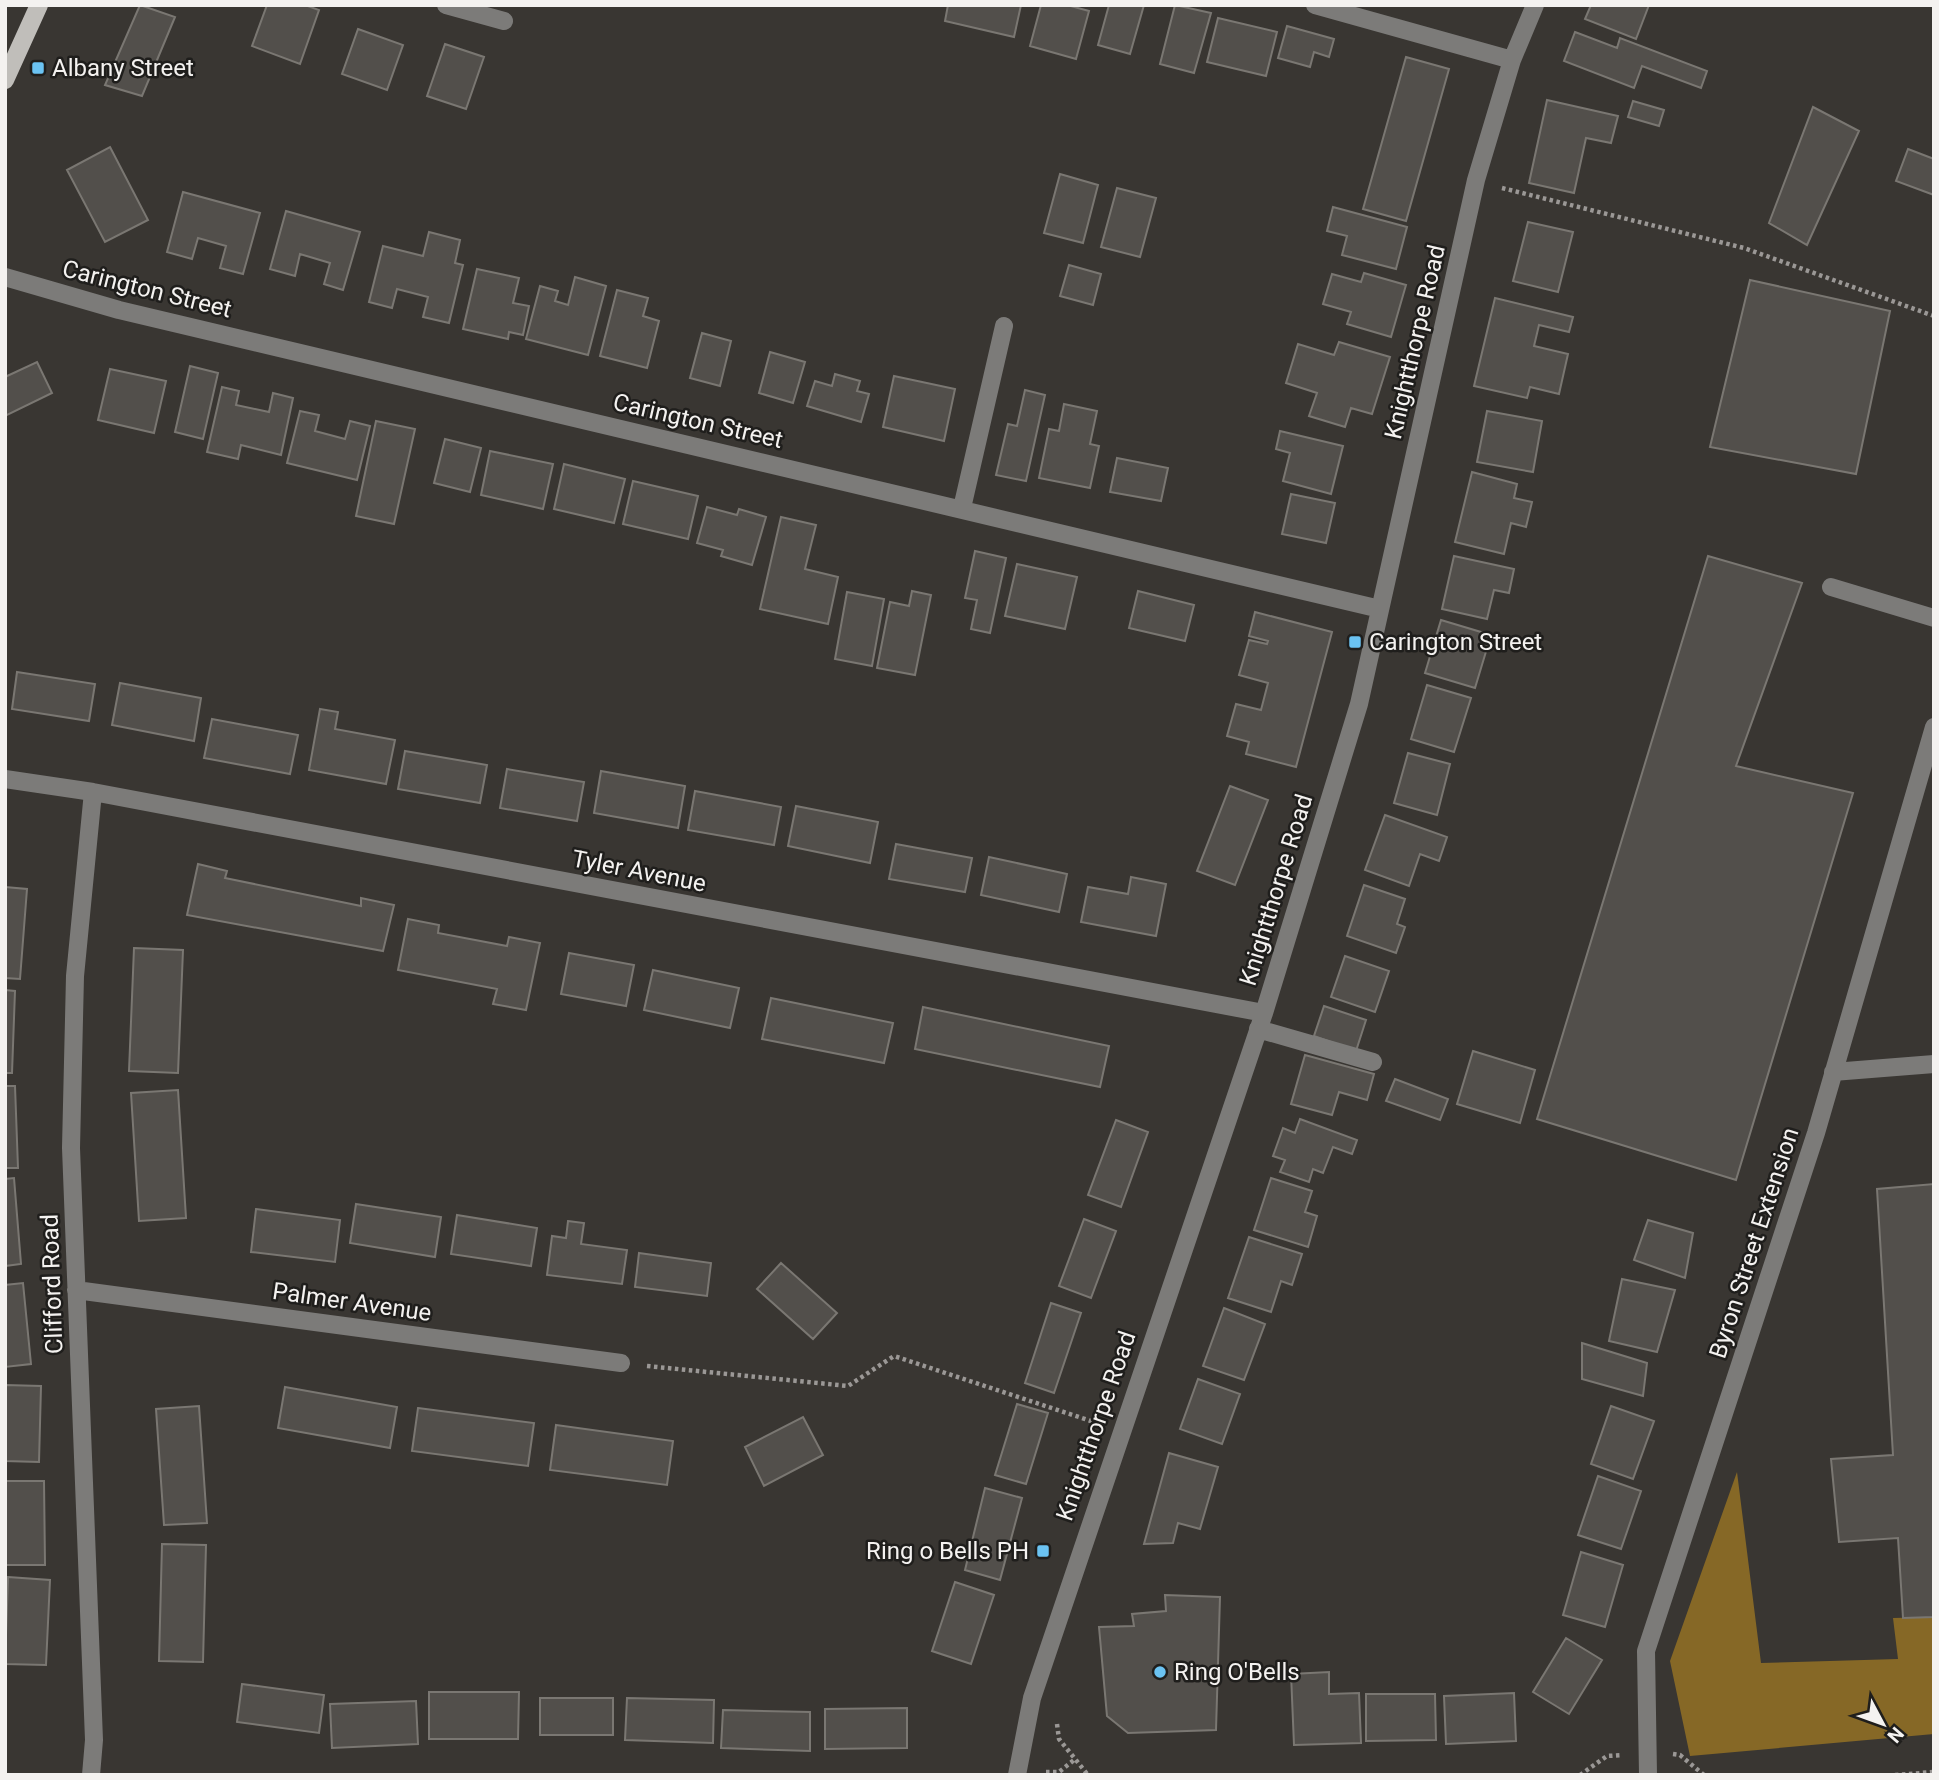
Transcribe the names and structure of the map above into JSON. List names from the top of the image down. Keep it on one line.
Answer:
{"streets":{"street":["Carington Street","Knightthorpe Road","Tyler Avenue","Byron Street Extension","Clifford Road","Palmer Avenue"]},"crossings":[["Carington Street","Knightthorpe Road"],["Knightthorpe Road","Tyler Avenue"],["Tyler Avenue","Clifford Road"],["Clifford Road","Palmer Avenue"]],"places":{"transit":["Albany Street","Carington Street","Ring o Bells PH"],"other":["Ring O'Bells"]},"north":"bottom right"}
